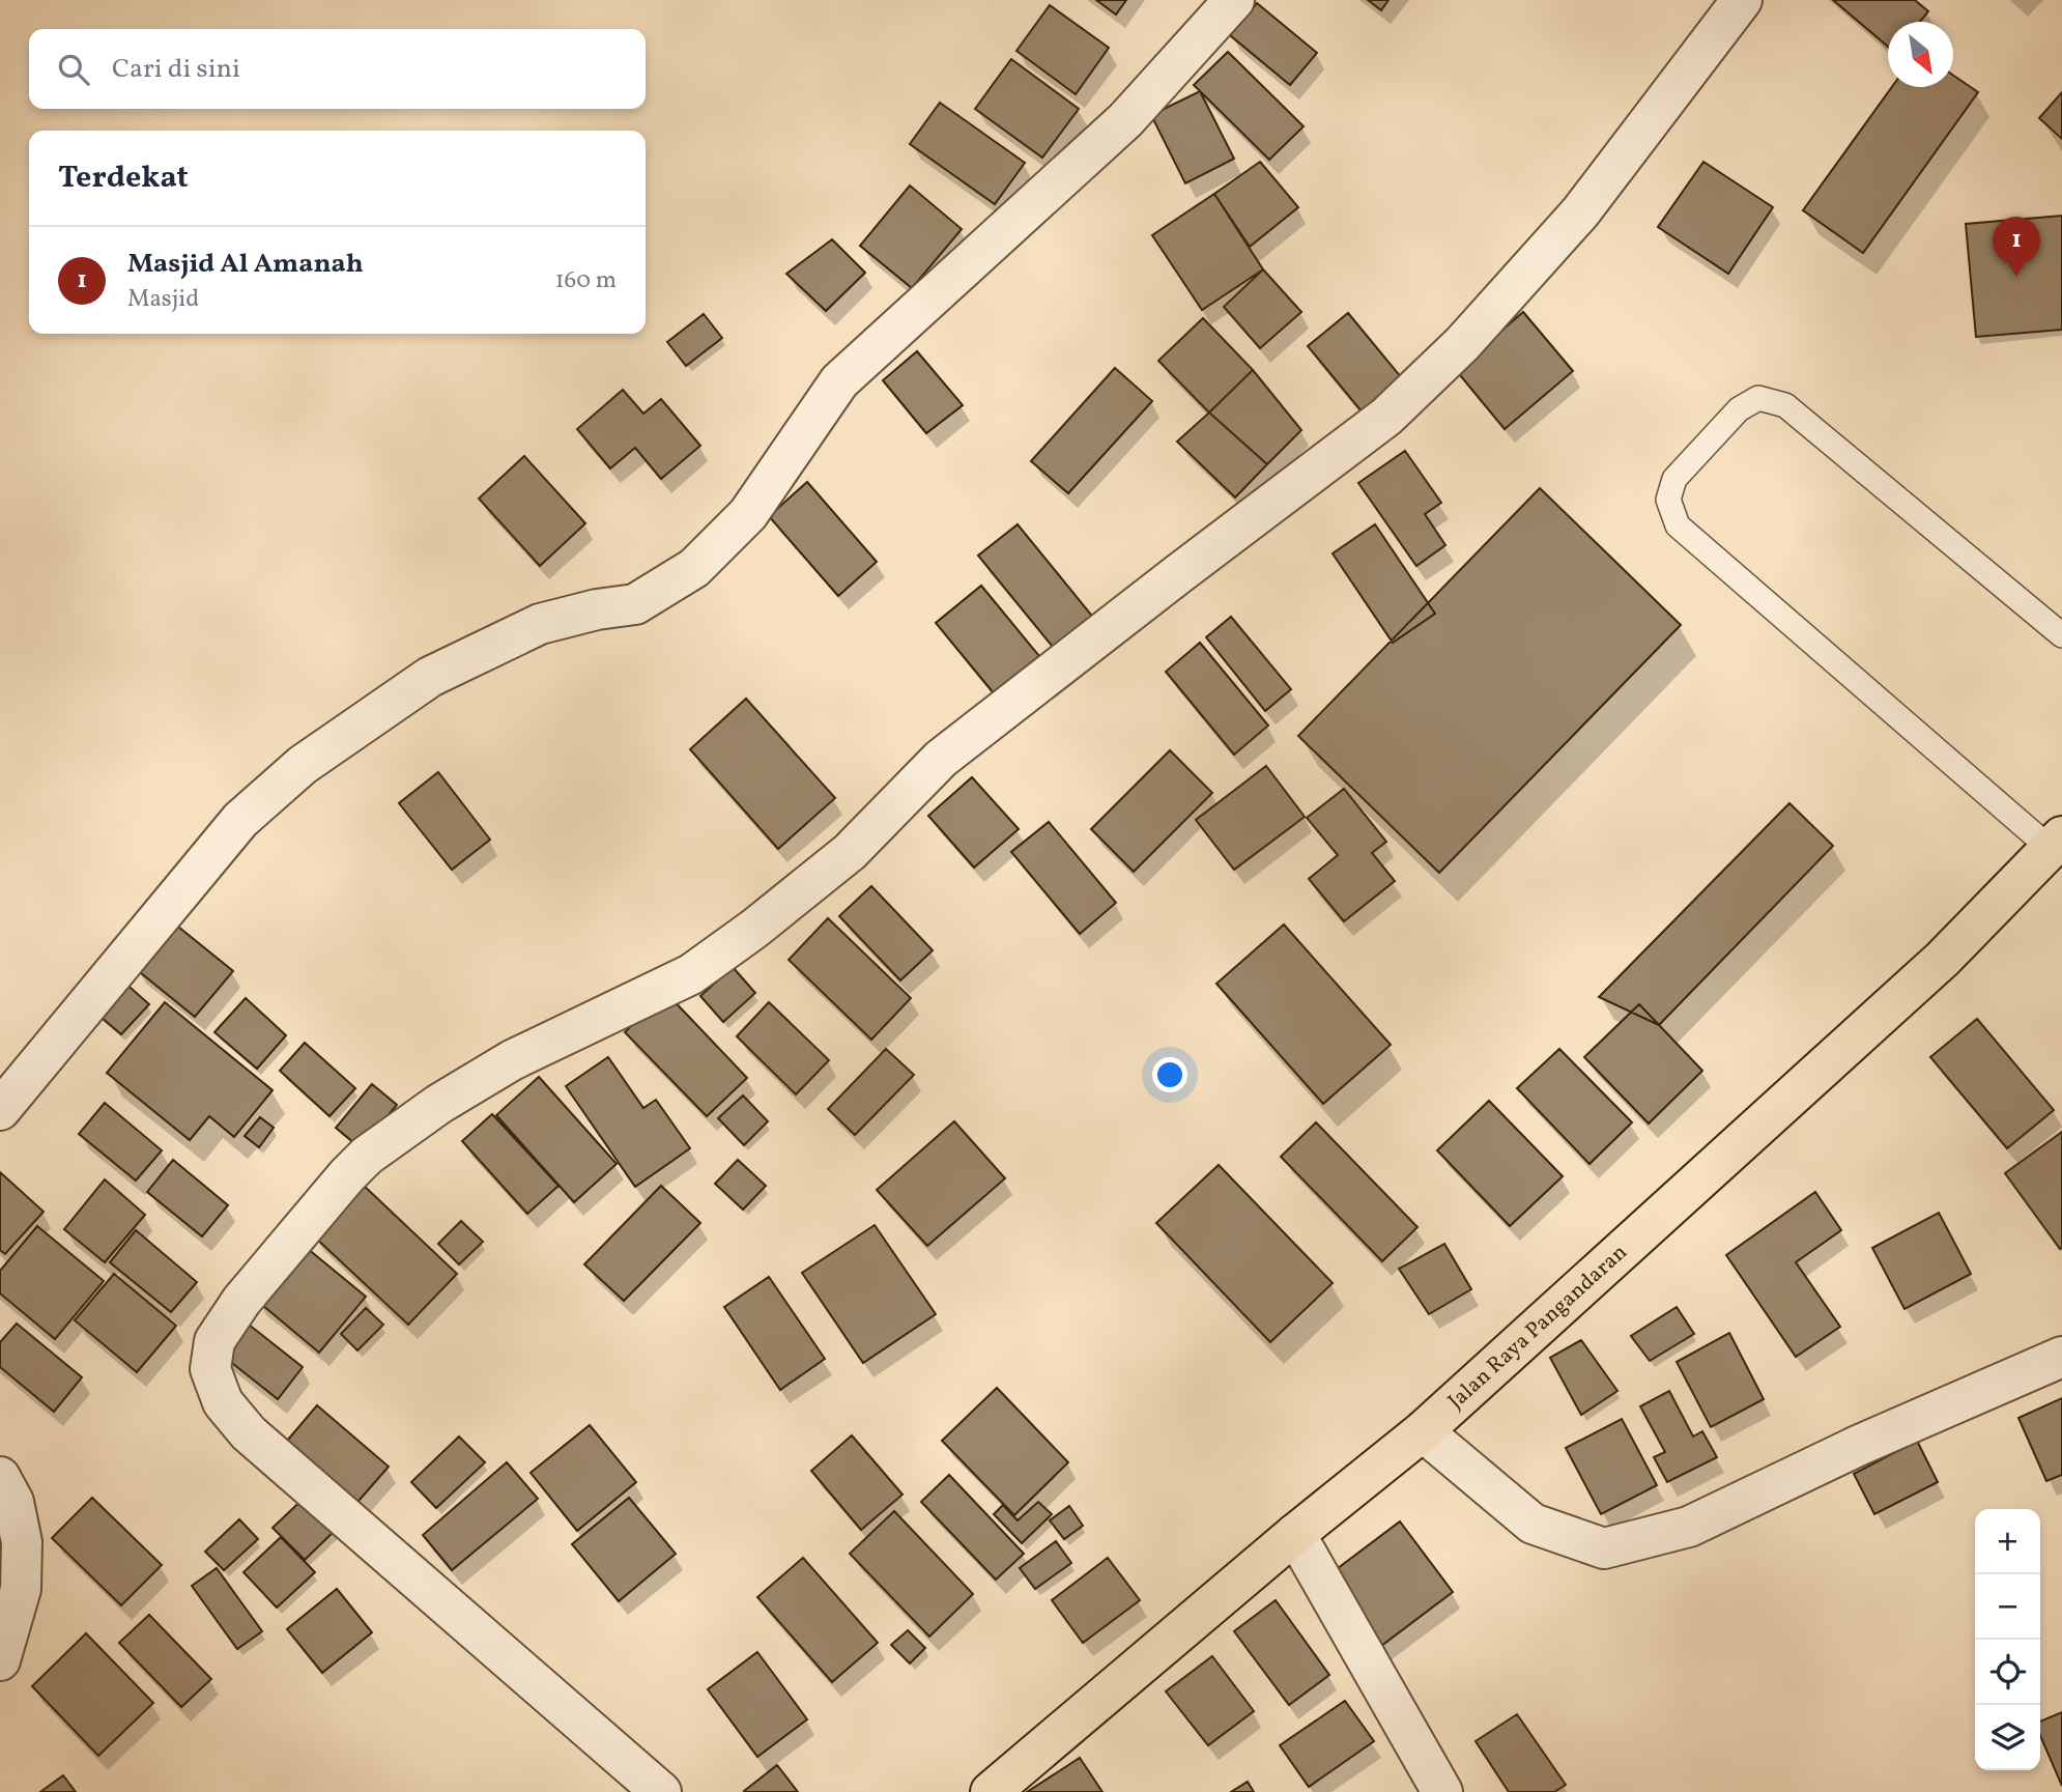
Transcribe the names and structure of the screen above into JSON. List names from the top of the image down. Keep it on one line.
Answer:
{"streets":{"highway":["Jalan Raya Pangandaran"]},"north":"bottom right","page":{"search":"Cari di sini","heading":"Terdekat","pins":"1","list":[{"mark":"1","name":"Masjid Al Amanah","note":"Masjid","value":"160 m"}],"map_buttons":["+","−"]}}
